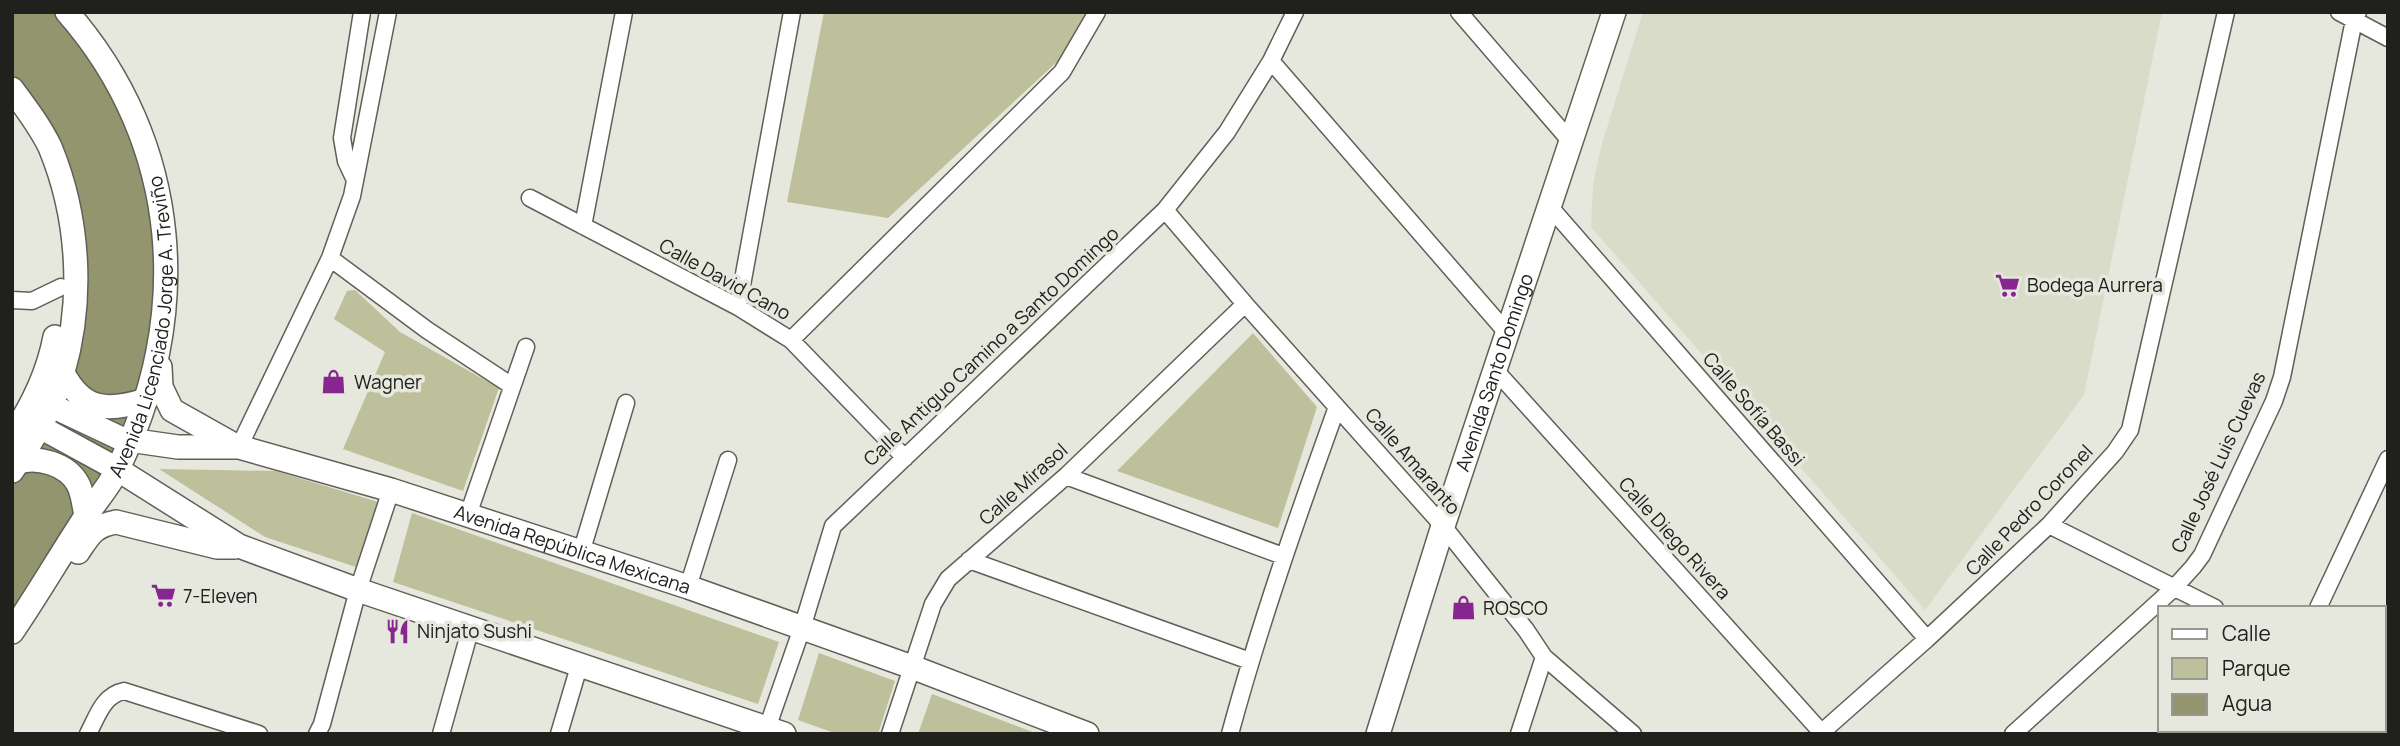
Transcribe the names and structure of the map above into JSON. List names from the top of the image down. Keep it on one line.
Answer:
{"streets":{"main road":["Avenida Licenciado Jorge A. Treviño","Avenida Santo Domingo","Avenida República Mexicana"],"street":["Calle David Cano","Calle Antiguo Camino a Santo Domingo","Calle Sofía Bassi","Calle Amaranto","Calle José Luis Cuevas","Calle Mirasol","Calle Pedro Coronel","Calle Diego Rivera"]},"crossings":[["Calle David Cano","Calle Antiguo Camino a Santo Domingo"],["Avenida Licenciado Jorge A. Treviño","Avenida República Mexicana"],["Calle Antiguo Camino a Santo Domingo","Calle Amaranto"],["Calle Antiguo Camino a Santo Domingo","Avenida República Mexicana"],["Avenida Santo Domingo","Calle Sofía Bassi"],["Avenida Santo Domingo","Calle Amaranto"],["Avenida Santo Domingo","Calle Diego Rivera"],["Calle Sofía Bassi","Calle Pedro Coronel"],["Calle Amaranto","Calle Mirasol"],["Calle Mirasol","Avenida República Mexicana"],["Calle Pedro Coronel","Calle Diego Rivera"]],"places":{"supermarket":["Bodega Aurrera","7-Eleven"],"shop":["Wagner","ROSCO"],"restaurant":["Ninjato Sushi"]},"legend":["Calle","Parque","Agua"]}
